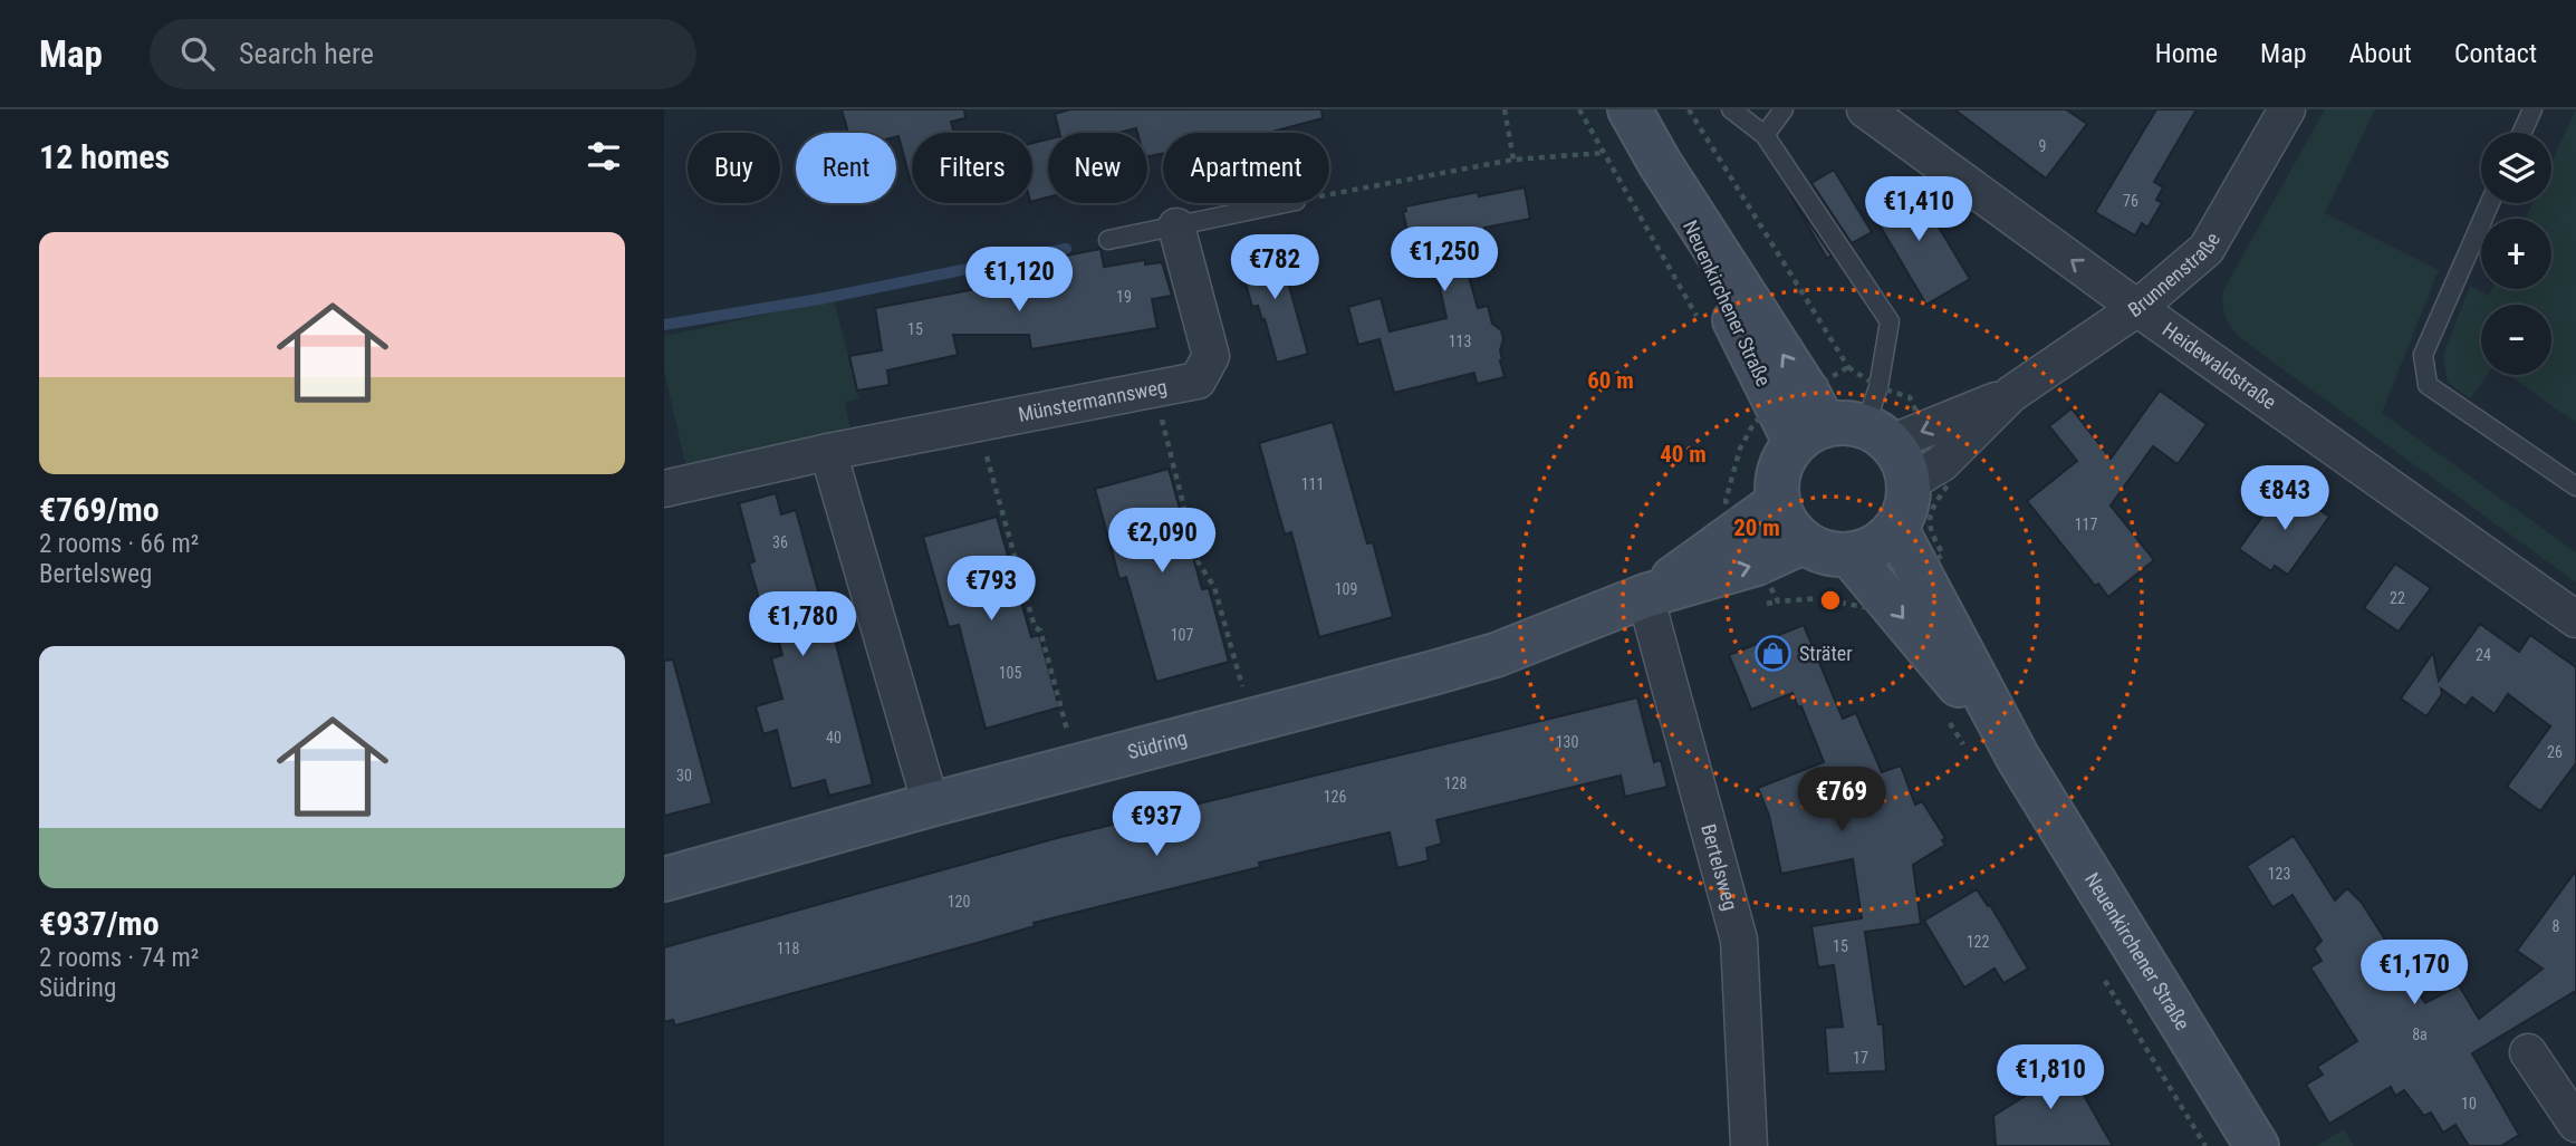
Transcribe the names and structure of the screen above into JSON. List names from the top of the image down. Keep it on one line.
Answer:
{"streets":{"main road":["Neuenkirchener Straße","Südring"],"street":["Brunnenstraße","Heidewaldstraße","Münstermannsweg","Bertelsweg"]},"crossings":[["Brunnenstraße","Neuenkirchener Straße"],["Brunnenstraße","Heidewaldstraße"],["Brunnenstraße","Südring"],["Neuenkirchener Straße","Südring"],["Südring","Bertelsweg"]],"one_way":["Heidewaldstraße"],"places":{"shop":["Sträter"]},"house_numbers":["9","76","19","15","113","111","117","36","109","22","107","24","105","40","130","26","30","128","126","123","120","8","122","15","118","8a","17","10"],"page":{"header":"Map","search":"Search here","nav":["Home","Map","About","Contact"],"heading":"12 homes","map_buttons":["+","−"],"chip":["Buy","Rent","Filters","New","Apartment"],"price":["€1,410","€1,250","€782","€1,120","€843","€2,090","€793","€1,780","€769","€937","€1,170","€1,810"],"list":[{"name":"€769/mo","note":"2 rooms · 66 m² · Bertelsweg"},{"name":"€937/mo","note":"2 rooms · 74 m² · Südring"}]},"rings":["60 m","40 m","20 m"]}
